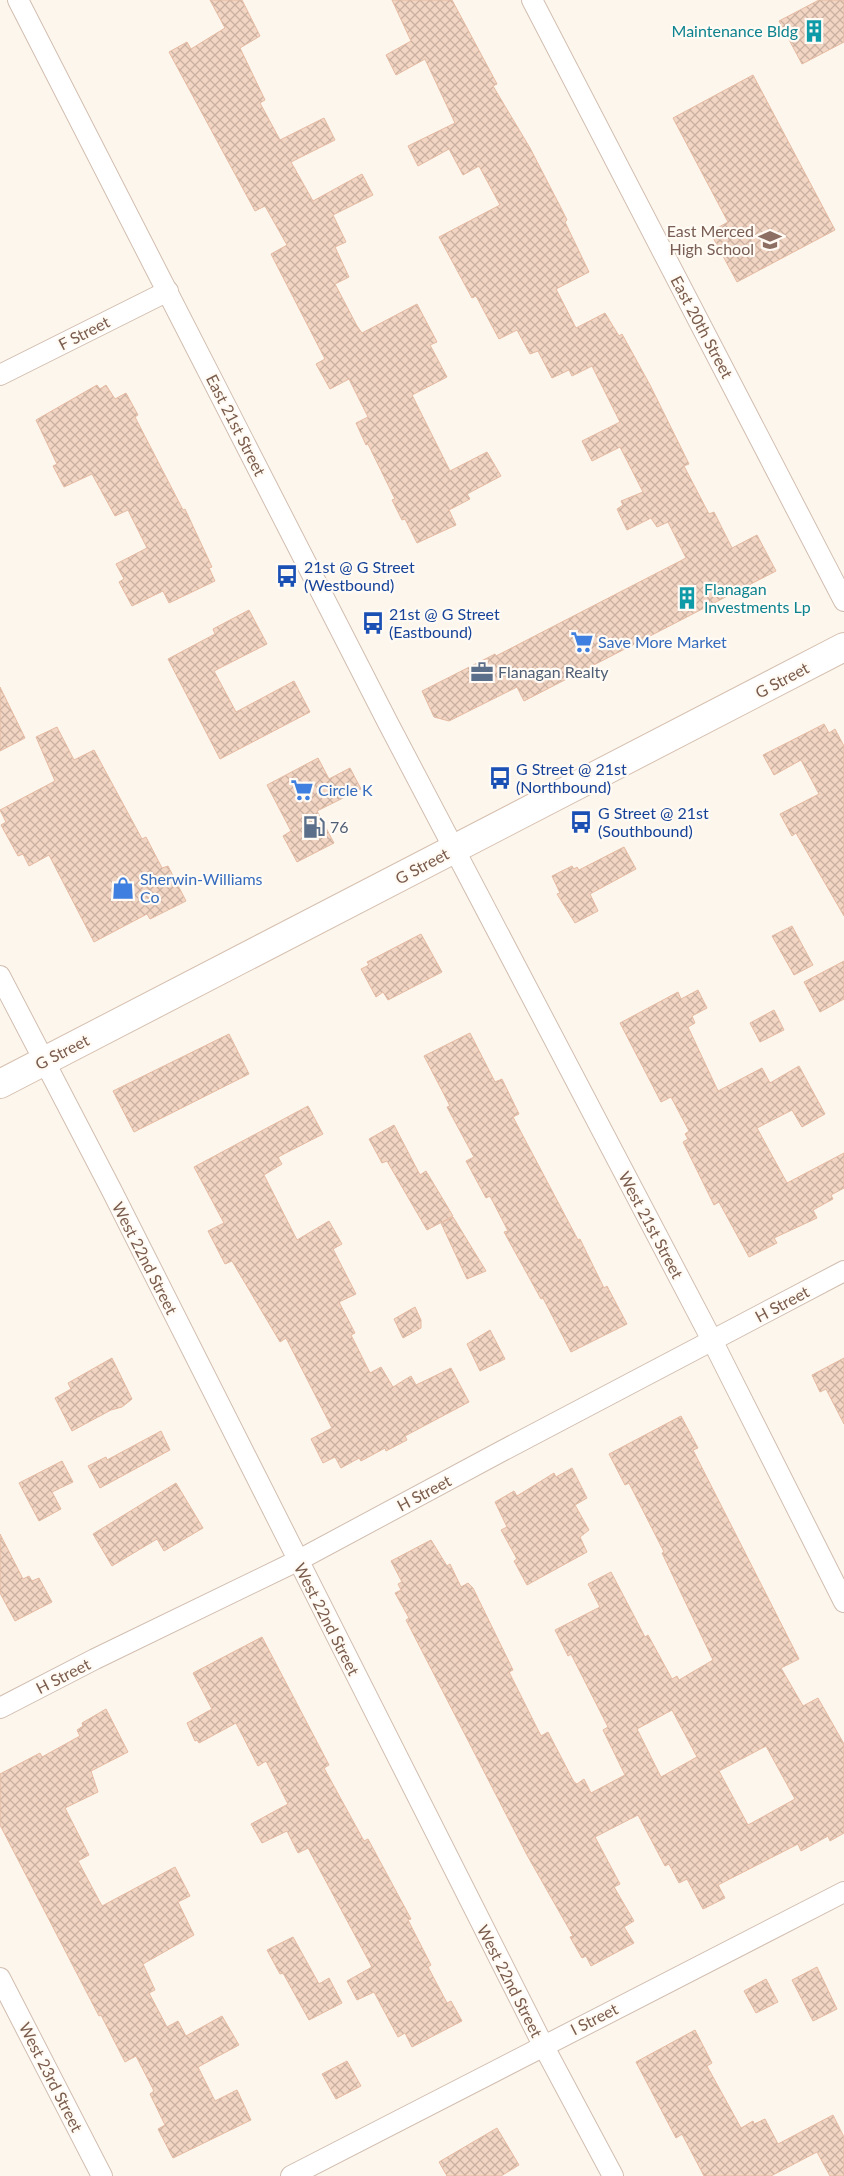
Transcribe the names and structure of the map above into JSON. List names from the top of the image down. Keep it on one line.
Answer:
{"streets":{"main road":["G Street"],"street":["East 20th Street","F Street","East 21st Street","West 21st Street","West 22nd Street","H Street","I Street","West 23rd Street"]},"crossings":[["F Street","East 21st Street"],["East 21st Street","G Street"],["East 21st Street","West 21st Street"],["G Street","West 21st Street"],["G Street","West 22nd Street"],["West 21st Street","H Street"],["West 22nd Street","H Street"],["West 22nd Street","I Street"]],"places":{"building":["Maintenance Bldg","Flanagan Investments Lp"],"school or university":["East Merced High School"],"bus stop":["21st @ G Street (Westbound)","21st @ G Street (Eastbound)","G Street @ 21st (Northbound)","G Street @ 21st (Southbound)"],"supermarket":["Save More Market","Circle K"],"office":["Flanagan Realty"],"fuel station":["76"],"shop":["Sherwin-Williams Co"]}}
